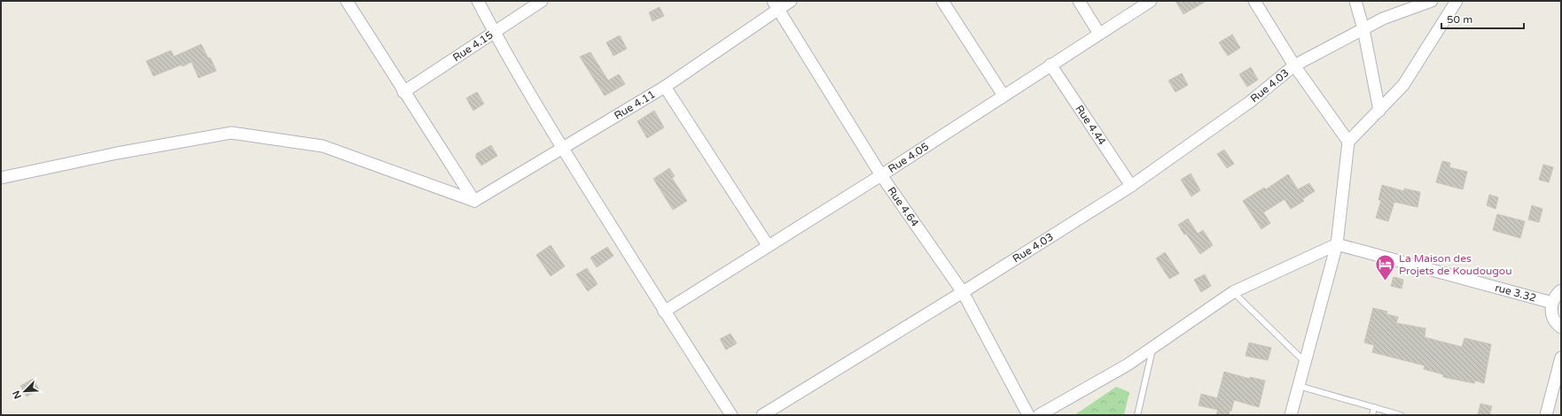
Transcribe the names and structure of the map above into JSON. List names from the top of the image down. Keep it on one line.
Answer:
{"streets":{"street":["Rue 4.15","Rue 4.03","Rue 4.11","Rue 4.44","Rue 4.05","Rue 4.64","rue 3.32"]},"crossings":[["Rue 4.03","Rue 4.44"],["Rue 4.03","Rue 4.64"],["Rue 4.11","Rue 4.64"],["Rue 4.44","Rue 4.05"],["Rue 4.05","Rue 4.64"]],"places":{"hotel":["La Maison des Projets de Koudougou"]},"scale_bar":"50 m","north":"bottom left"}
